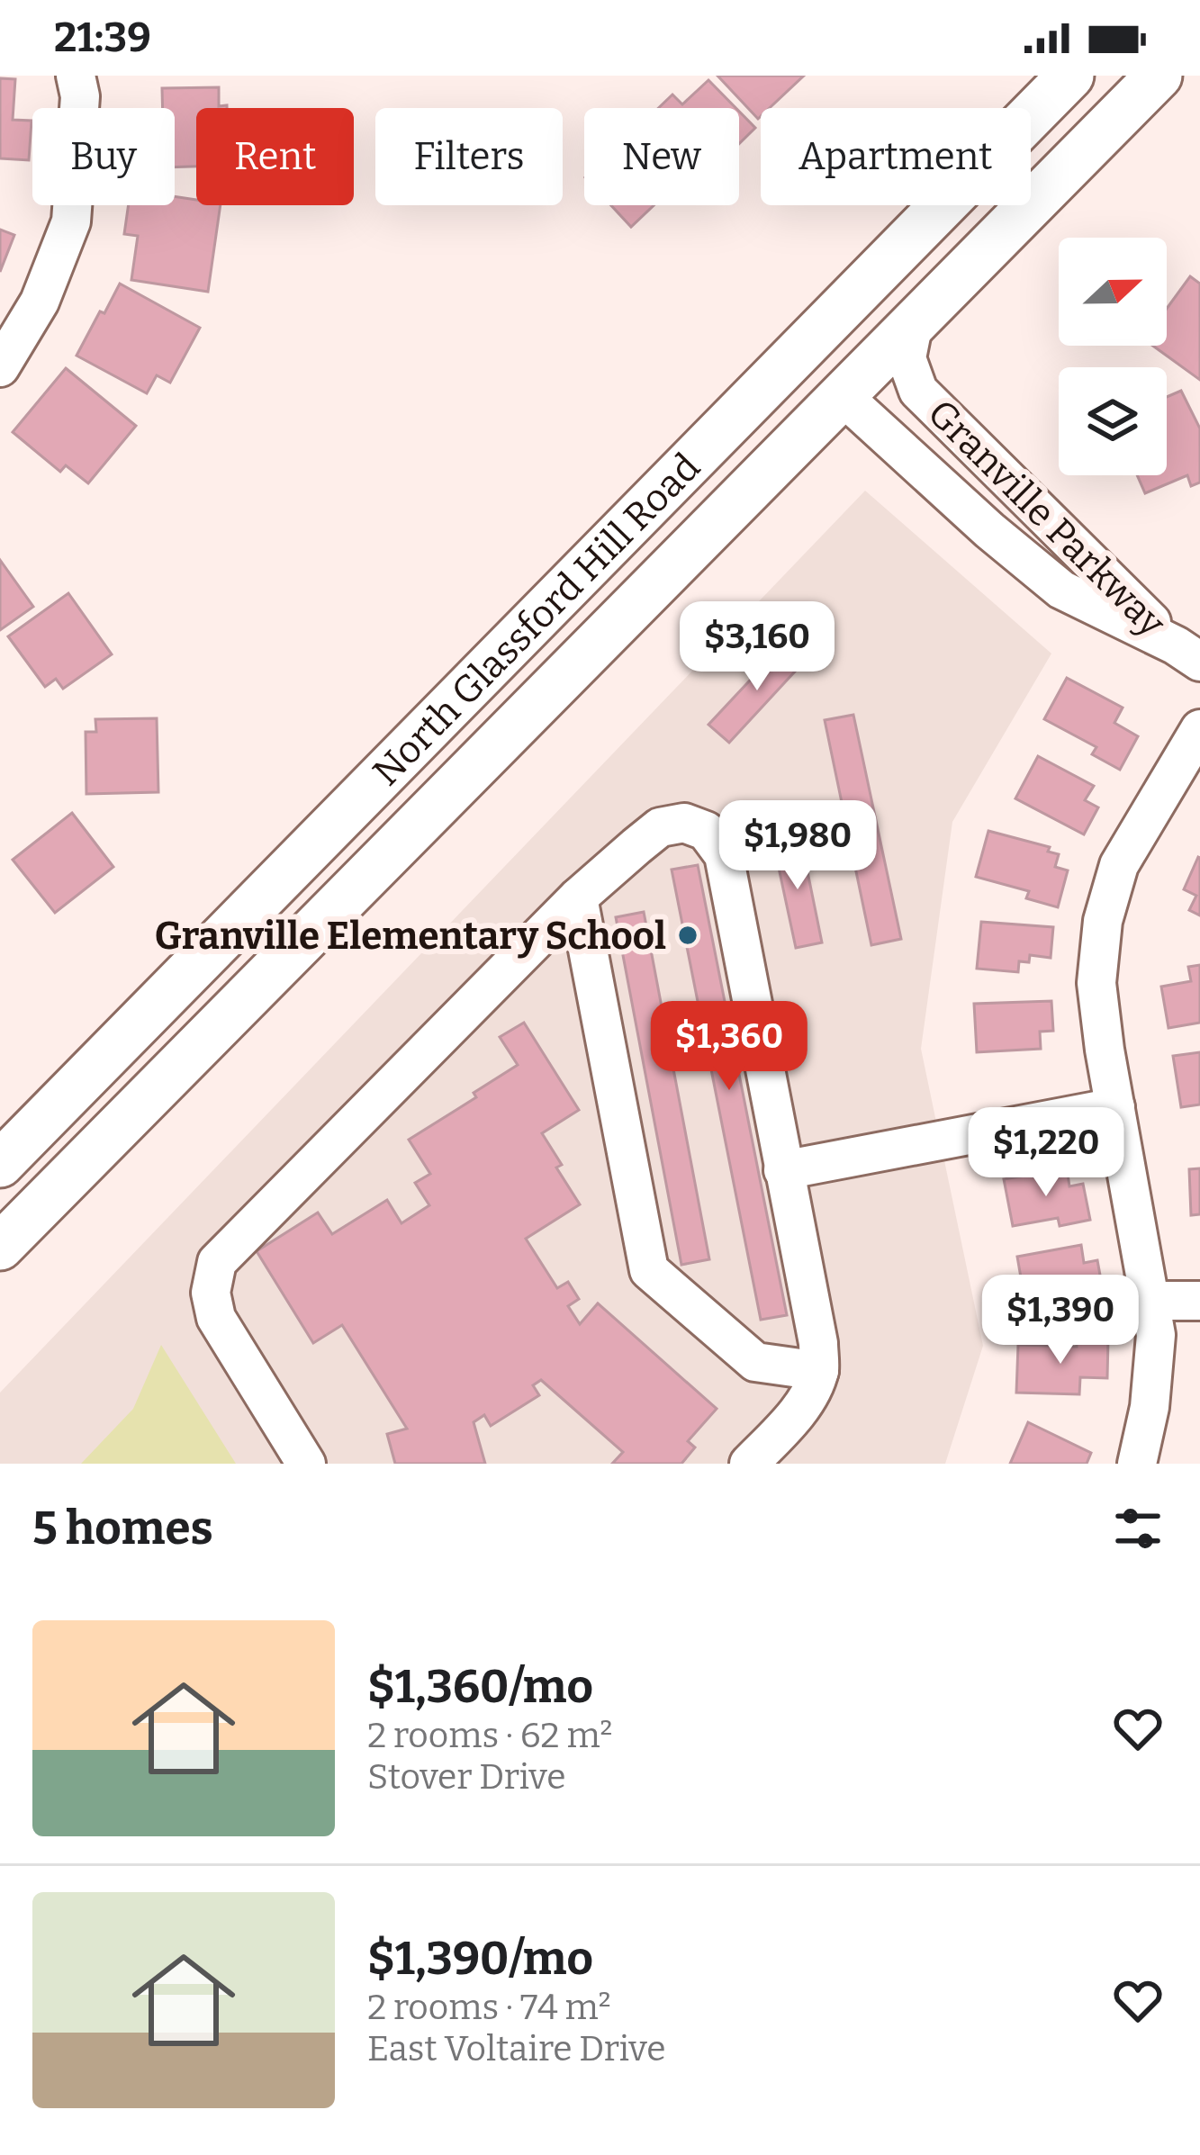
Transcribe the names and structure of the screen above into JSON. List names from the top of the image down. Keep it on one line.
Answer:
{"streets":{"main road":["North Glassford Hill Road"],"street":["Granville Parkway"]},"crossings":[["Granville Parkway","North Glassford Hill Road"]],"places":["Granville Elementary School"],"north":"right","page":{"status":"21:39","chip":["Buy","Rent","Filters","New","Apartment"],"price":["$3,160","$1,980","$1,360","$1,220","$1,390"],"heading":"5 homes","list":[{"name":"$1,360/mo","note":"2 rooms · 62 m² · Stover Drive"},{"name":"$1,390/mo","note":"2 rooms · 74 m² · East Voltaire Drive"}]}}
